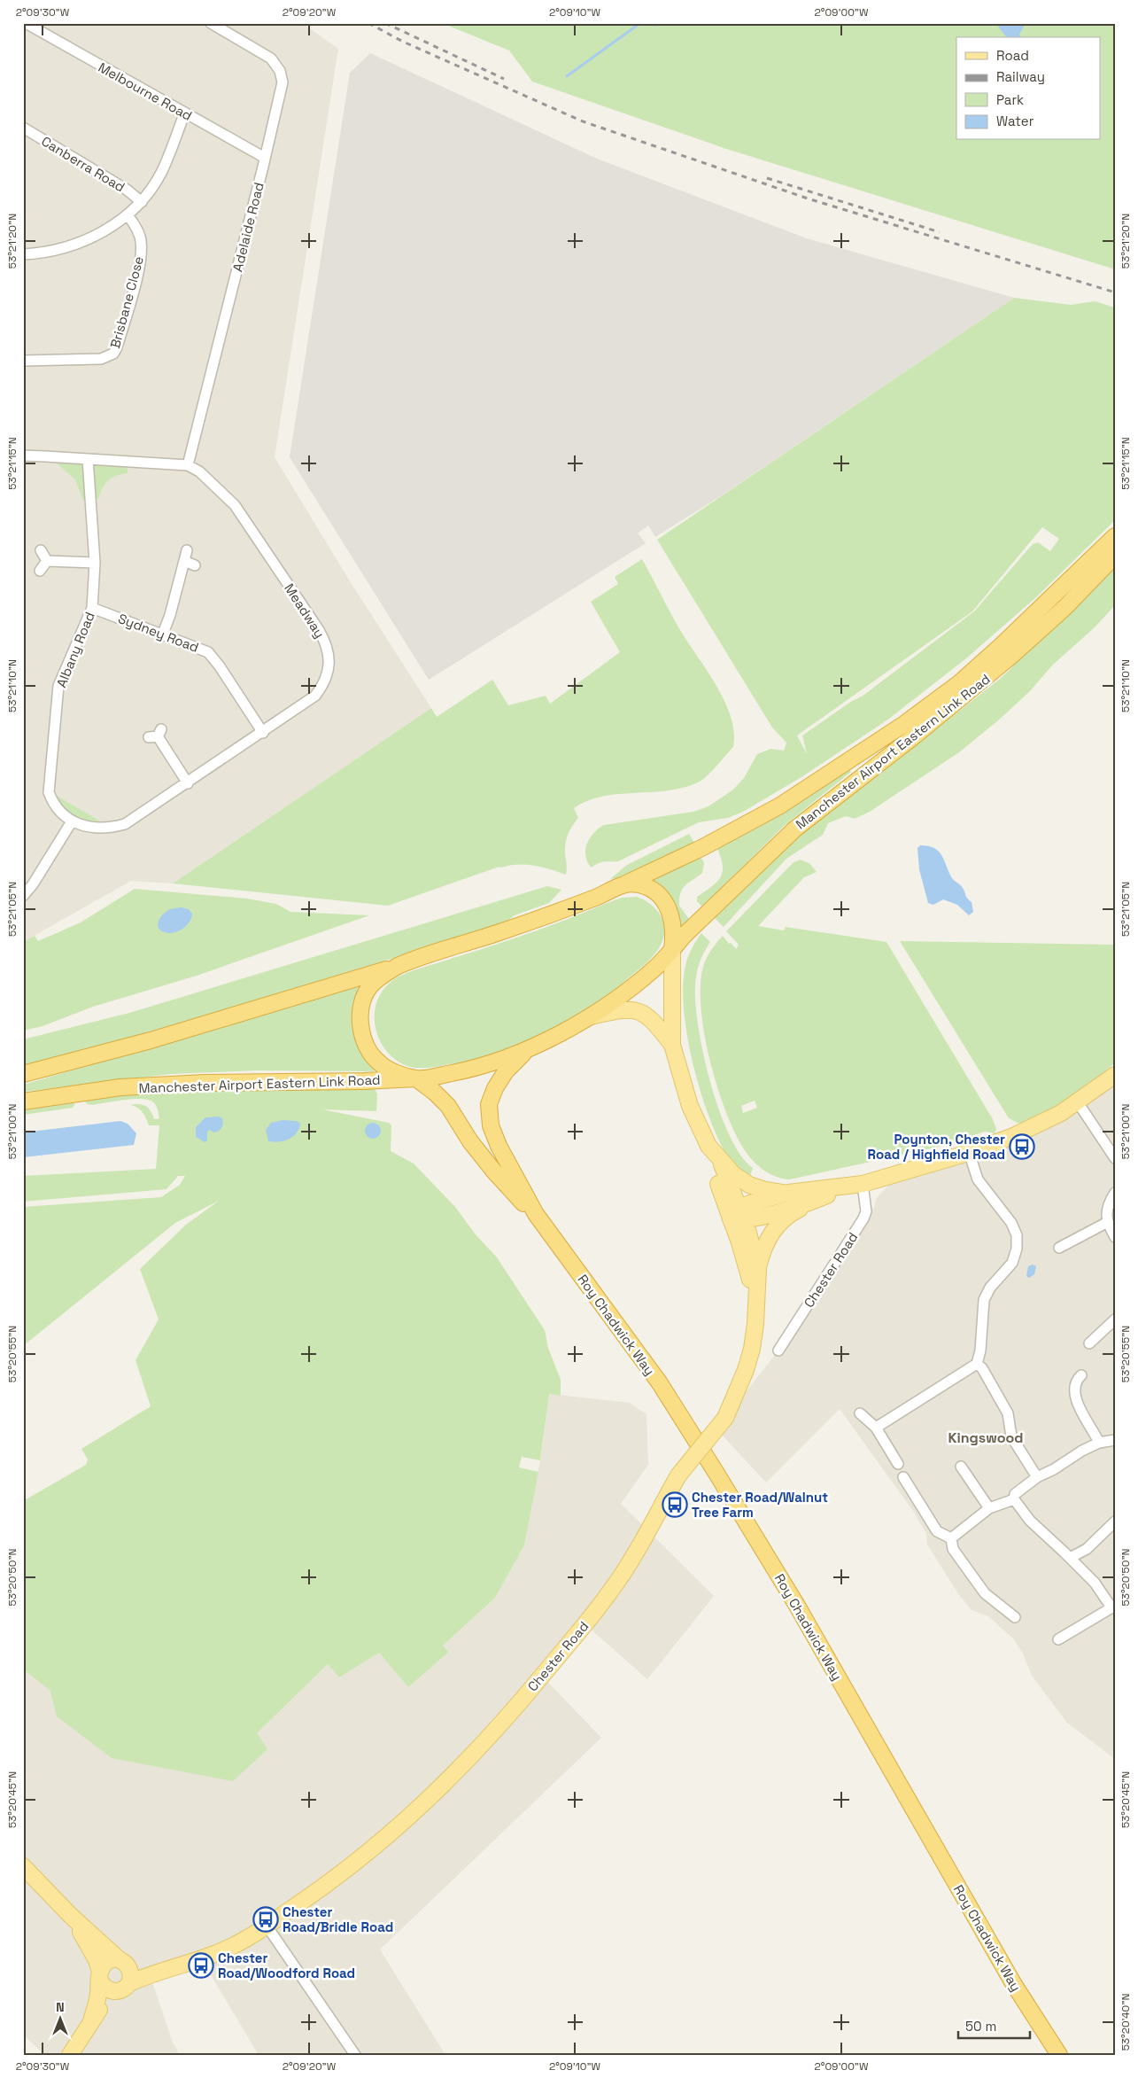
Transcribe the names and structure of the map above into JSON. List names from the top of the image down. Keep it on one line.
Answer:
{"streets":{"highway":["Manchester Airport Eastern Link Road","Roy Chadwick Way"],"main road":["Chester Road"],"street":["Melbourne Road","Canberra Road","Adelaide Road","Brisbane Close","Meadway","Sydney Road","Albany Road"]},"crossings":[["Melbourne Road","Adelaide Road"],["Adelaide Road","Meadway"],["Meadway","Sydney Road"],["Meadway","Albany Road"],["Sydney Road","Albany Road"],["Manchester Airport Eastern Link Road","Chester Road"],["Manchester Airport Eastern Link Road","Roy Chadwick Way"]],"districts":["Kingswood"],"places":{"bus stop":["Poynton, Chester Road / Highfield Road","Chester Road/Walnut Tree Farm","Chester Road/Bridle Road","Chester Road/Woodford Road"]},"legend":["Road","Railway","Park","Water"],"scale_bar":"50 m","north":"top","coordinates":["2°09'30\"W","2°09'20\"W","2°09'10\"W","2°09'00\"W","53°21'20\"N","53°21'15\"N","53°21'10\"N","53°21'05\"N","53°21'00\"N","53°20'55\"N","53°20'50\"N","53°20'45\"N","53°20'40\"N"]}
